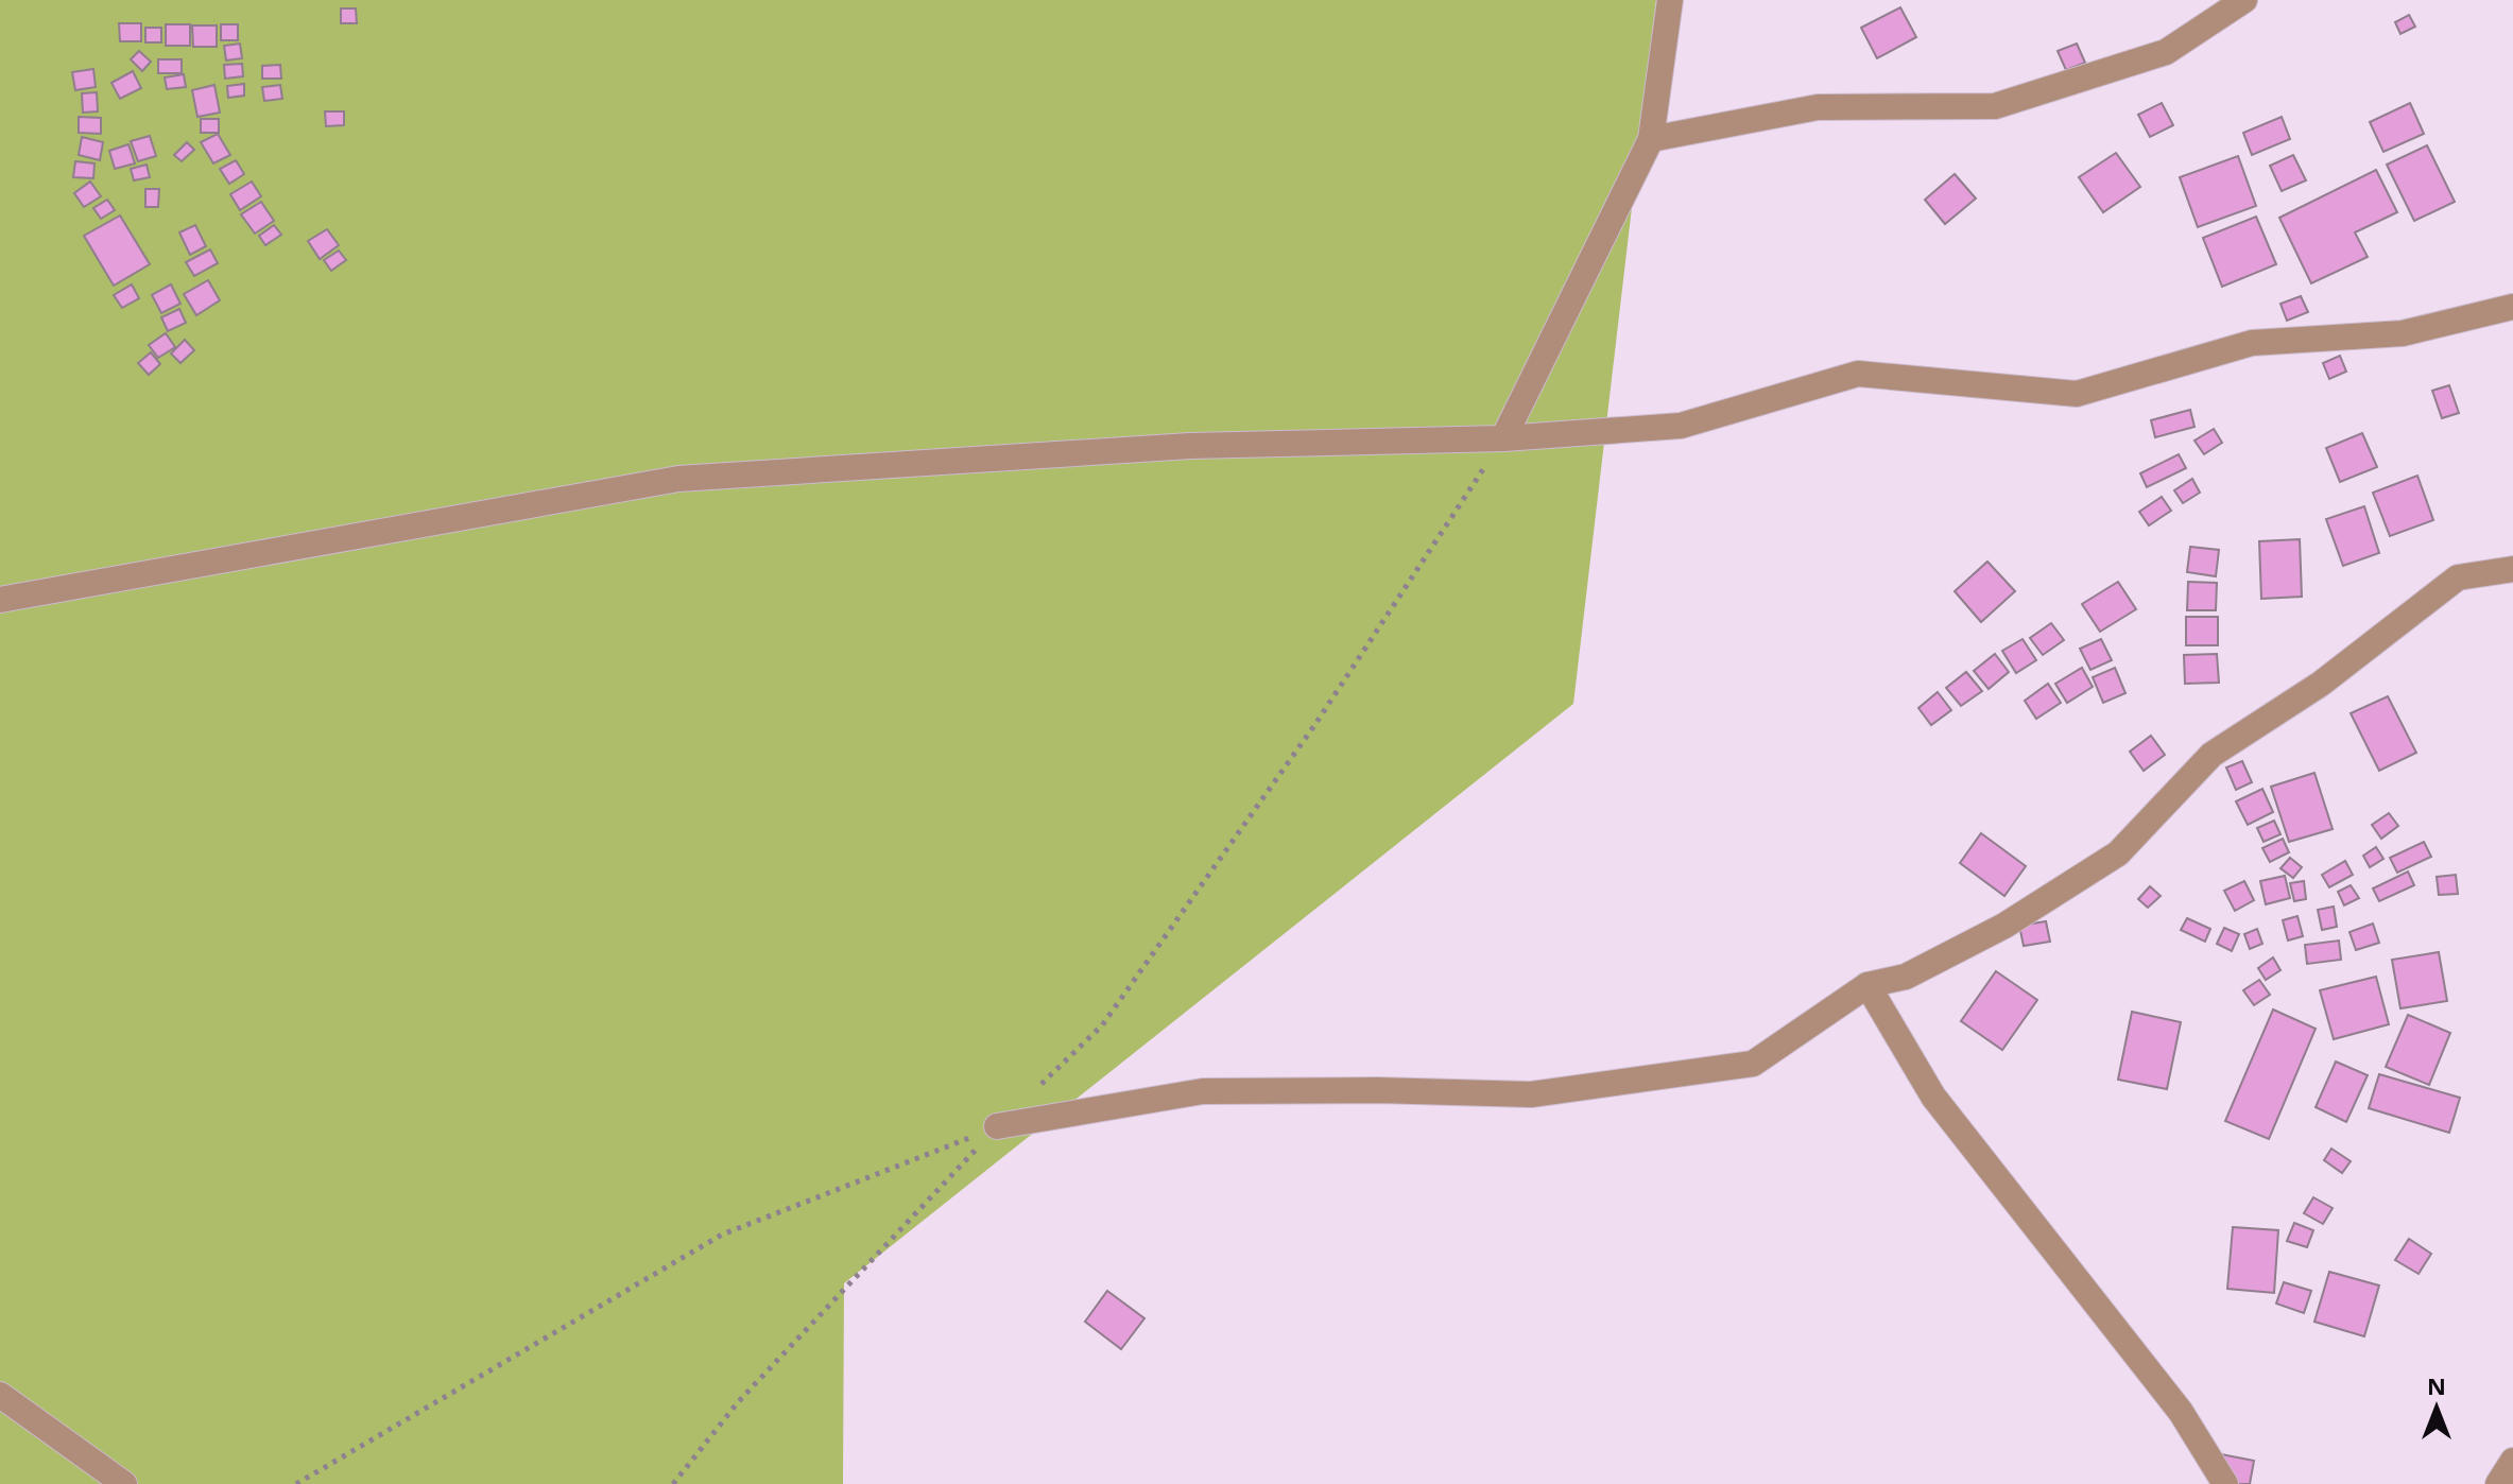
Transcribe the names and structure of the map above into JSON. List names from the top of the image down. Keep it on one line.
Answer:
{"north":"top"}
